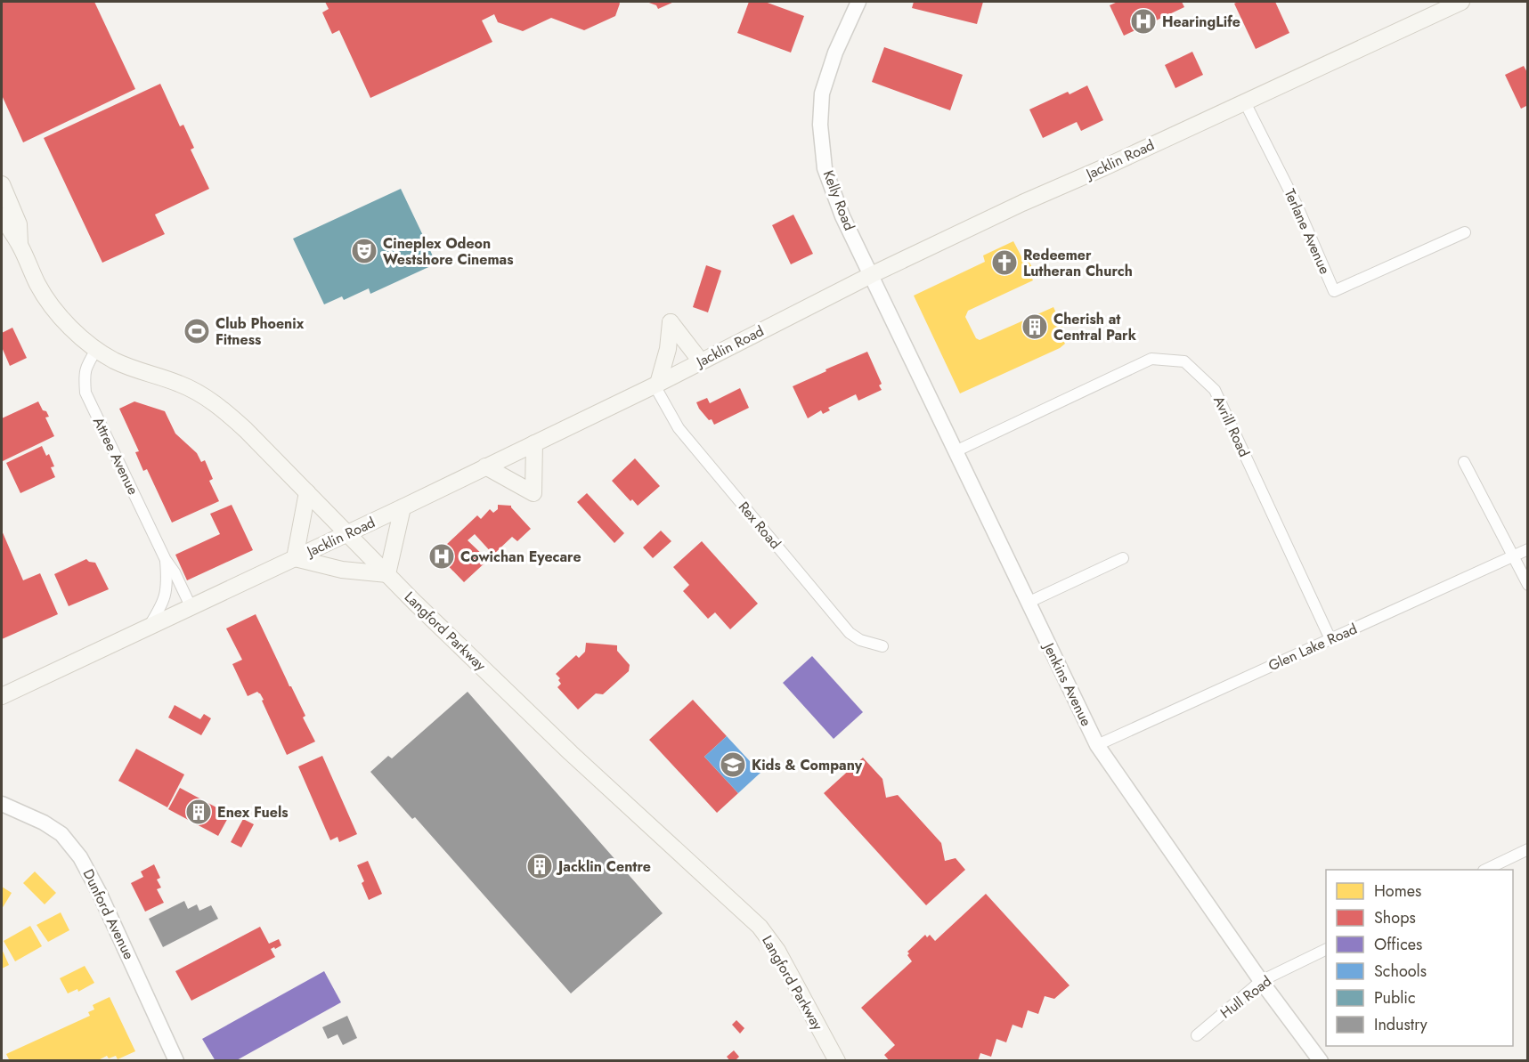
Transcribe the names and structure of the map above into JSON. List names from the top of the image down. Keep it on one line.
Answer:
{"streets":{"main road":["Jacklin Road","Langford Parkway"],"street":["Kelly Road","Terlane Avenue","Avrill Road","Attree Avenue","Rex Road","Glen Lake Road","Jenkins Avenue","Dunford Avenue","Hull Road"]},"crossings":[["Jacklin Road","Kelly Road"],["Jacklin Road","Terlane Avenue"],["Jacklin Road","Attree Avenue"],["Jacklin Road","Rex Road"],["Jacklin Road","Langford Parkway"],["Jacklin Road","Jenkins Avenue"],["Kelly Road","Jenkins Avenue"],["Avrill Road","Glen Lake Road"],["Avrill Road","Jenkins Avenue"],["Attree Avenue","Langford Parkway"],["Glen Lake Road","Jenkins Avenue"],["Jenkins Avenue","Hull Road"]],"places":{"hospital":["HearingLife","Cowichan Eyecare"],"theatre":["Cineplex Odeon Westshore Cinemas"],"church":["Redeemer Lutheran Church"],"building":["Cherish at Central Park","Enex Fuels","Jacklin Centre"],"sports":["Club Phoenix Fitness"],"school or university":["Kids & Company"]},"legend":["Homes","Shops","Offices","Schools","Public","Industry"]}
